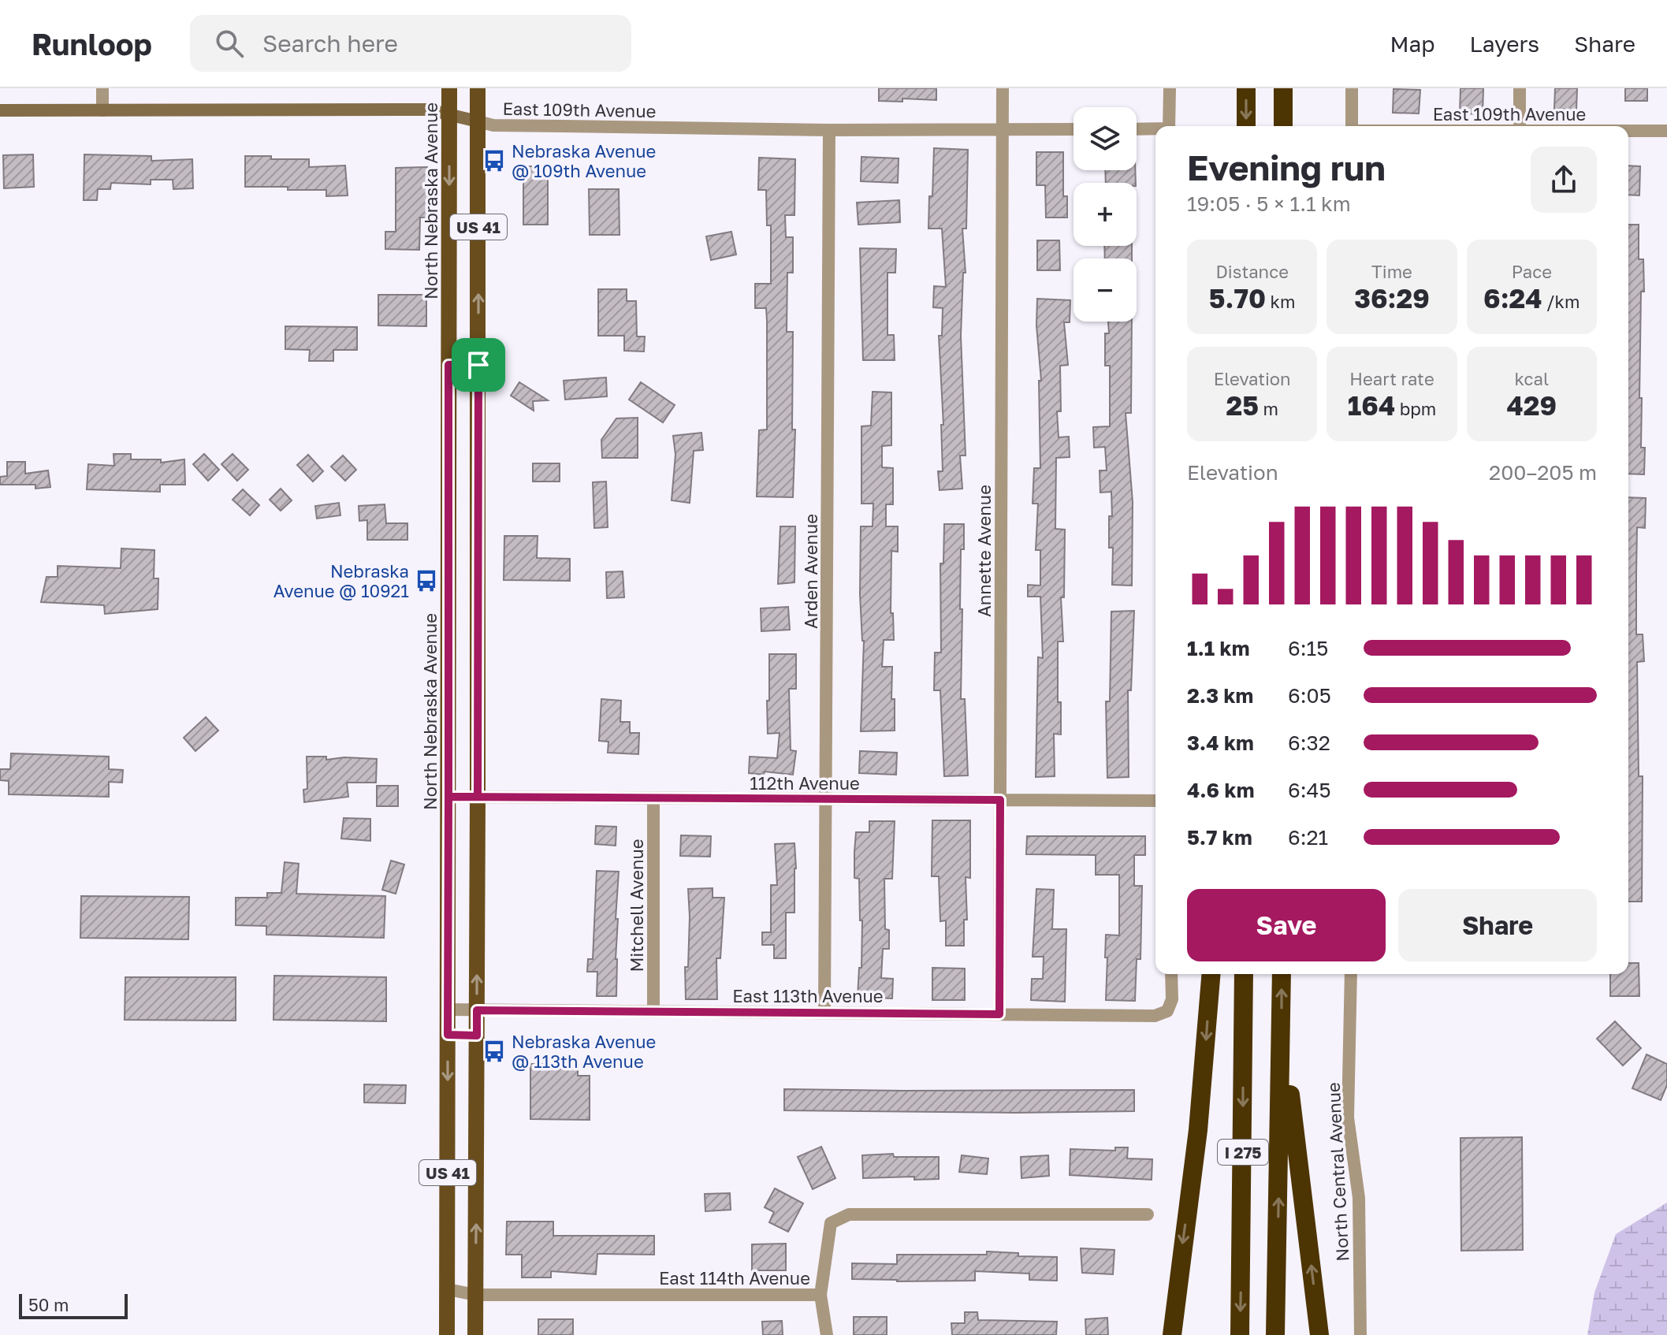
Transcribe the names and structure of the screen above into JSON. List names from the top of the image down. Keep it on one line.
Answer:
{"streets":{"highway":["I 275"],"main road":["North Nebraska Avenue","US 41"],"street":["East 109th Avenue","Annette Avenue","Arden Avenue","112th Avenue","Mitchell Avenue","East 113th Avenue","North Central Avenue","East 114th Avenue"]},"crossings":[["East 109th Avenue","North Nebraska Avenue"],["East 109th Avenue","US 41"],["East 109th Avenue","Annette Avenue"],["East 109th Avenue","Arden Avenue"],["North Nebraska Avenue","112th Avenue"],["North Nebraska Avenue","East 113th Avenue"],["North Nebraska Avenue","East 114th Avenue"],["US 41","112th Avenue"],["US 41","East 113th Avenue"],["US 41","East 114th Avenue"],["Annette Avenue","112th Avenue"],["Annette Avenue","East 113th Avenue"],["Arden Avenue","112th Avenue"],["Arden Avenue","East 113th Avenue"],["112th Avenue","Mitchell Avenue"],["Mitchell Avenue","East 113th Avenue"]],"places":{"bus stop":["Nebraska Avenue @ 109th Avenue","Nebraska Avenue @ 10921","Nebraska Avenue @ 113th Avenue"]},"scale_bar":"50 m","page":{"header":"Runloop","search":"Search here","nav":["Map","Layers","Share"],"map_buttons":["+","−"],"heading":["Evening run","19:05 · 5 × 1.1 km"],"stats":[["Distance","5.70 km"],["Time","36:29"],["Pace","6:24 /km"],["Elevation","25 m"],["Heart rate","164 bpm"],["kcal","429"]],"chart":["Elevation","200–205 m"],"list":[{"name":"1.1 km","note":"6:15"},{"name":"2.3 km","note":"6:05"},{"name":"3.4 km","note":"6:32"},{"name":"4.6 km","note":"6:45"},{"name":"5.7 km","note":"6:21"}],"buttons":["Save","Share"],"scale":"50 m"}}
